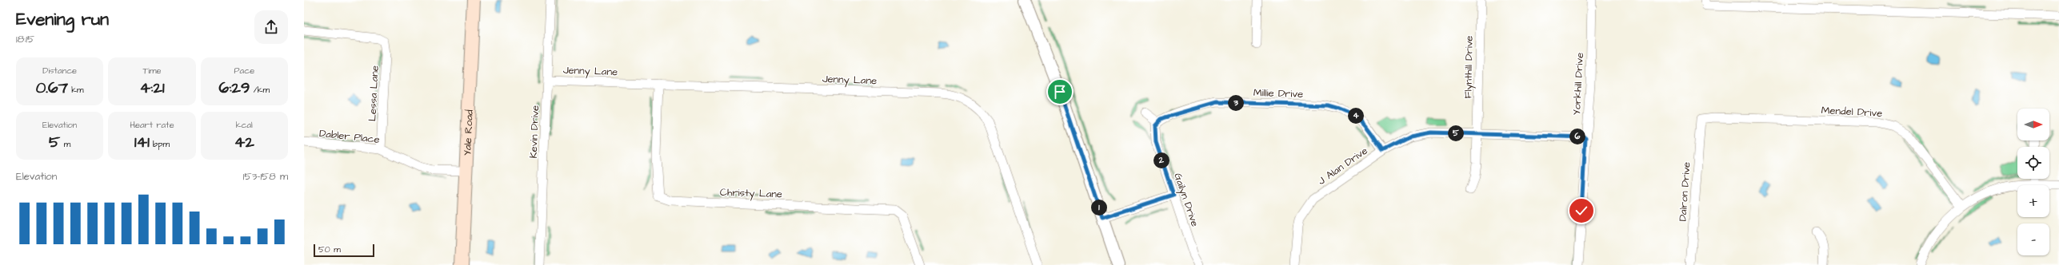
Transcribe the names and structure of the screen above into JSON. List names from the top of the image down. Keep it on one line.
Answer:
{"streets":{"main road":["Yale Road"],"street":["Flynthill Drive","Jenny Lane","Yorkhill Drive","Millie Drive","Lessa Lane","Mendel Drive","Kevin Drive","Dabler Place","J Alan Drive","Dalron Drive","Christy Lane","Gailyn Drive"]},"crossings":[["Flynthill Drive","J Alan Drive"],["Jenny Lane","Kevin Drive"],["Jenny Lane","Christy Lane"],["Yorkhill Drive","J Alan Drive"],["Millie Drive","J Alan Drive"],["Millie Drive","Gailyn Drive"],["Lessa Lane","Dabler Place"],["Mendel Drive","Dalron Drive"],["Yale Road","Dabler Place"]],"scale_bar":"50 m","north":"right","page":{"heading":["Evening run","18:15"],"stats":[["Distance","0.67 km"],["Time","4:21"],["Pace","6:29 /km"],["Elevation","5 m"],["Heart rate","141 bpm"],["kcal","42"]],"pins":["3","4","5","6","2","1"],"map_buttons":["+","−"],"chart":["Elevation","153–158 m"],"scale":"50 m"}}
